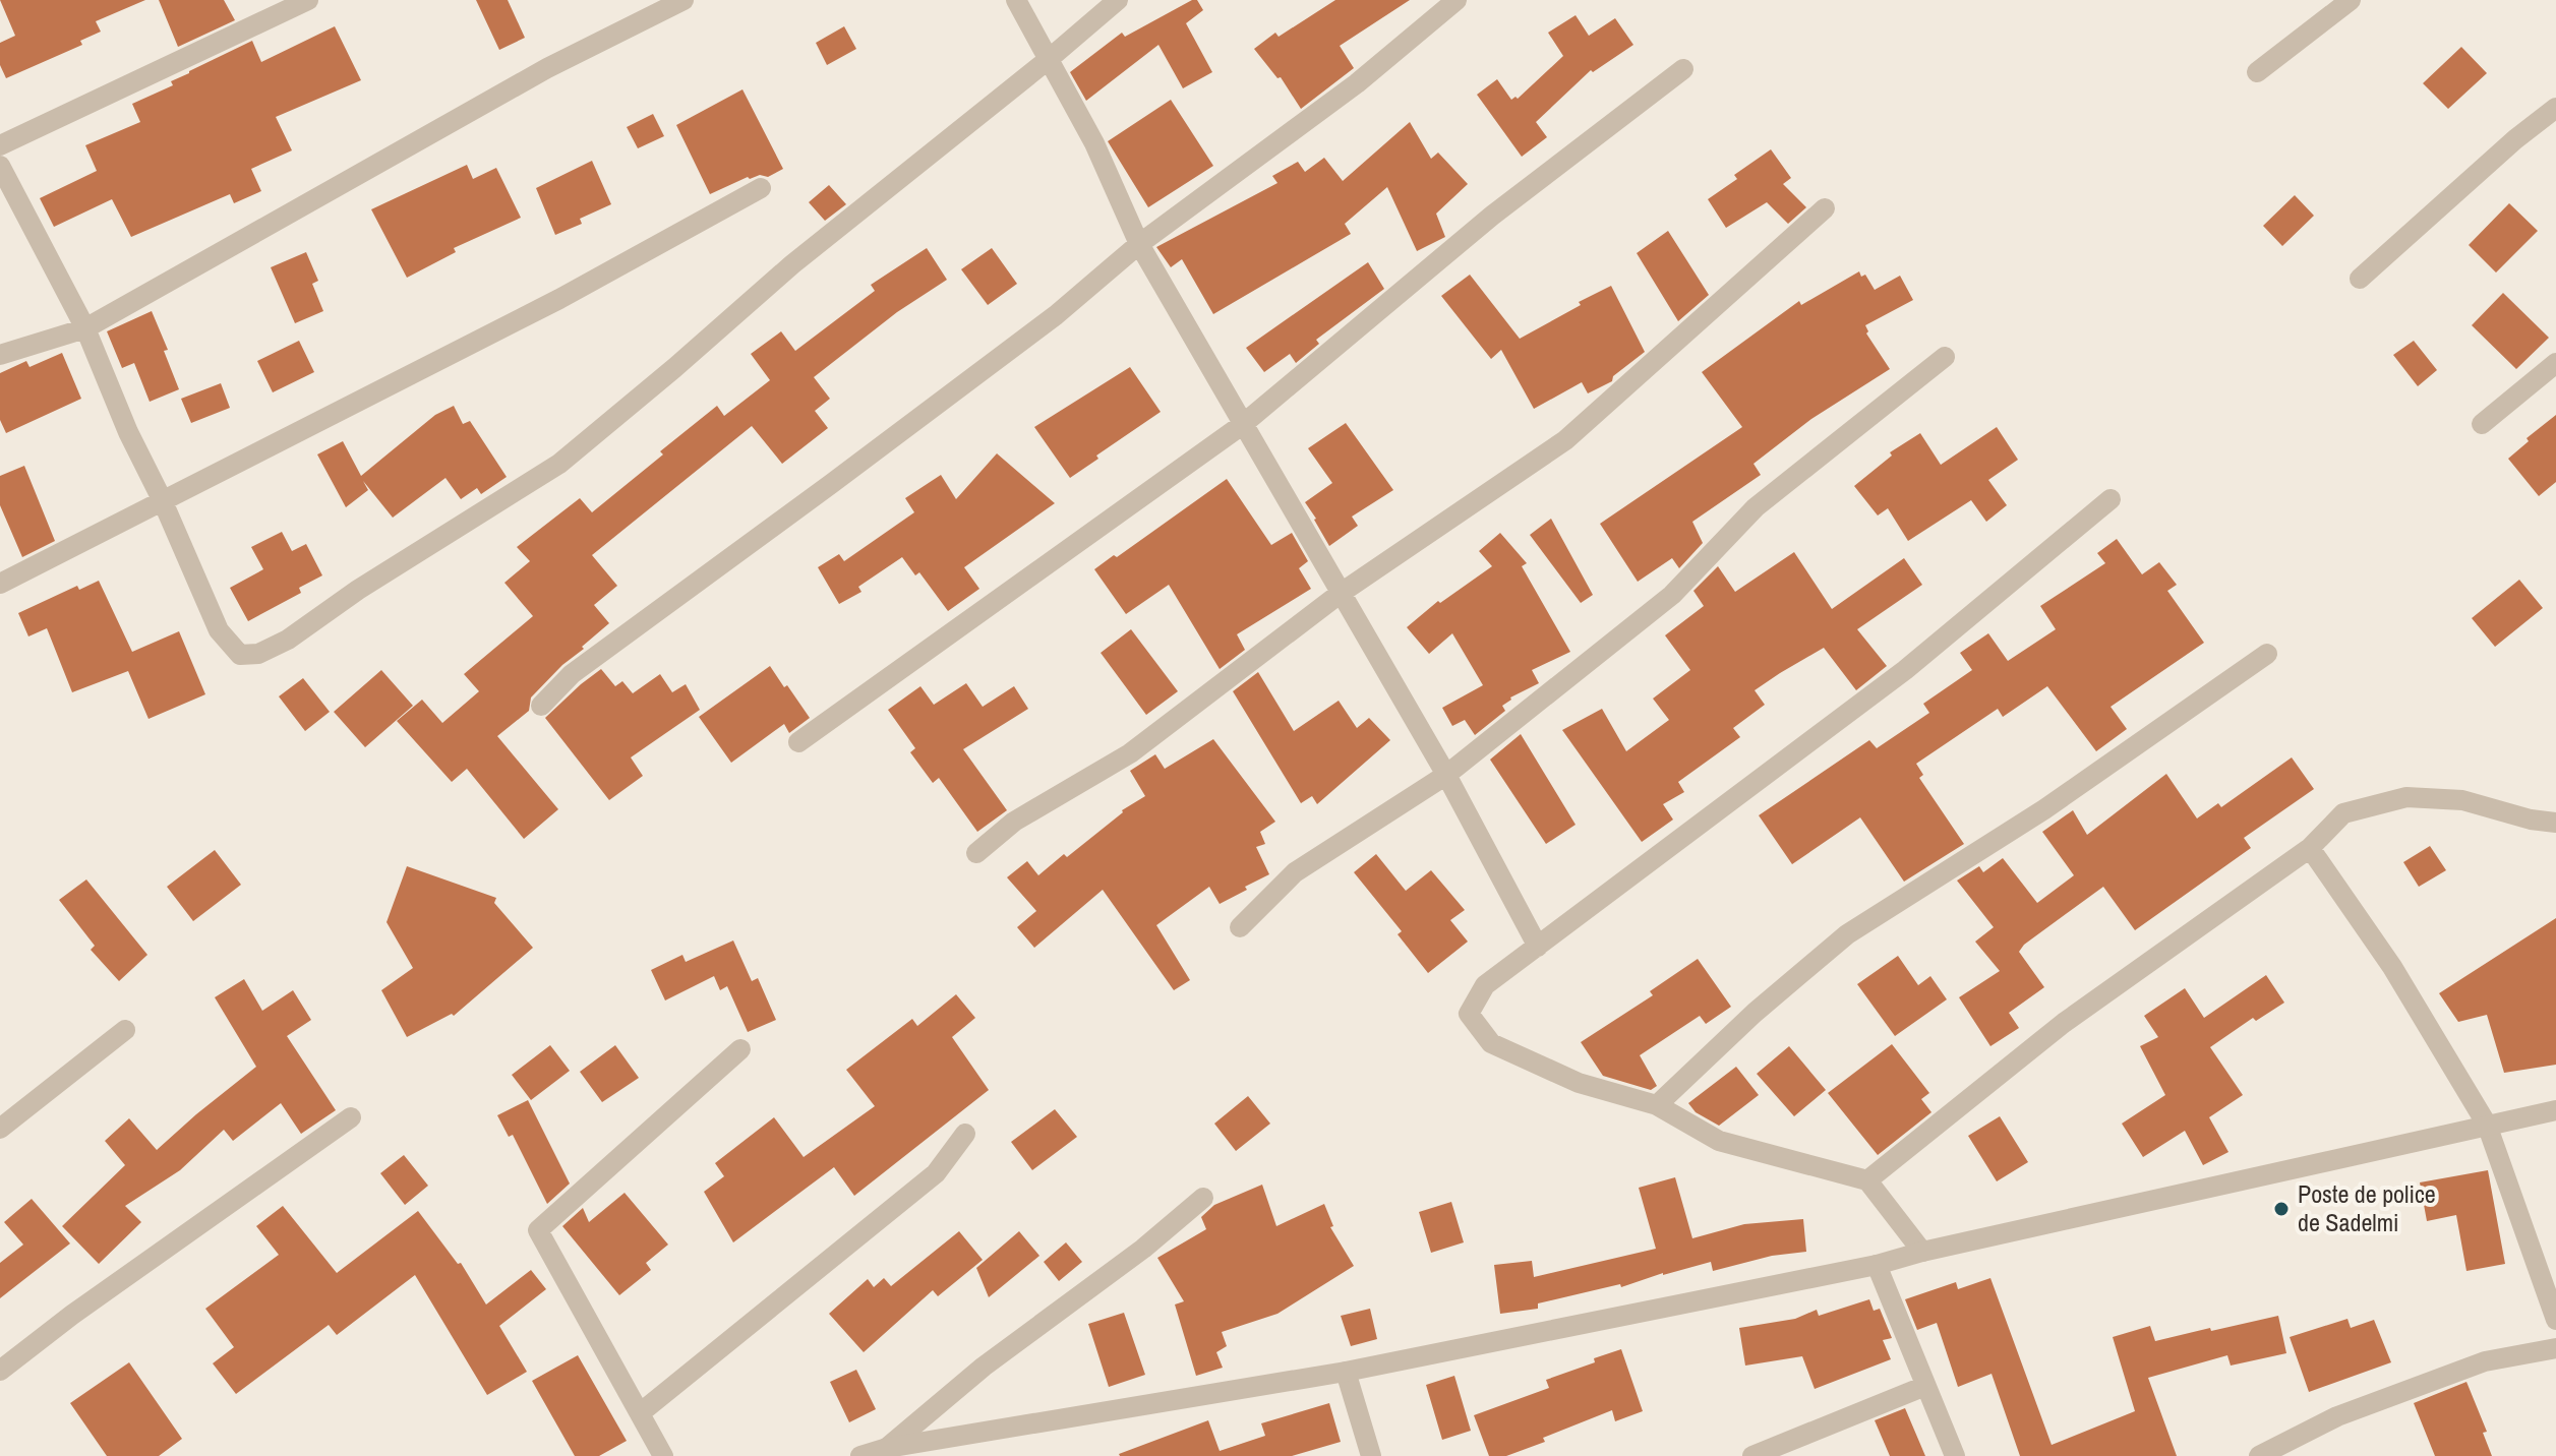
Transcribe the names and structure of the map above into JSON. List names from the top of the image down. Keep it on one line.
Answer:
{"places":["Poste de police de Sadelmi"]}
